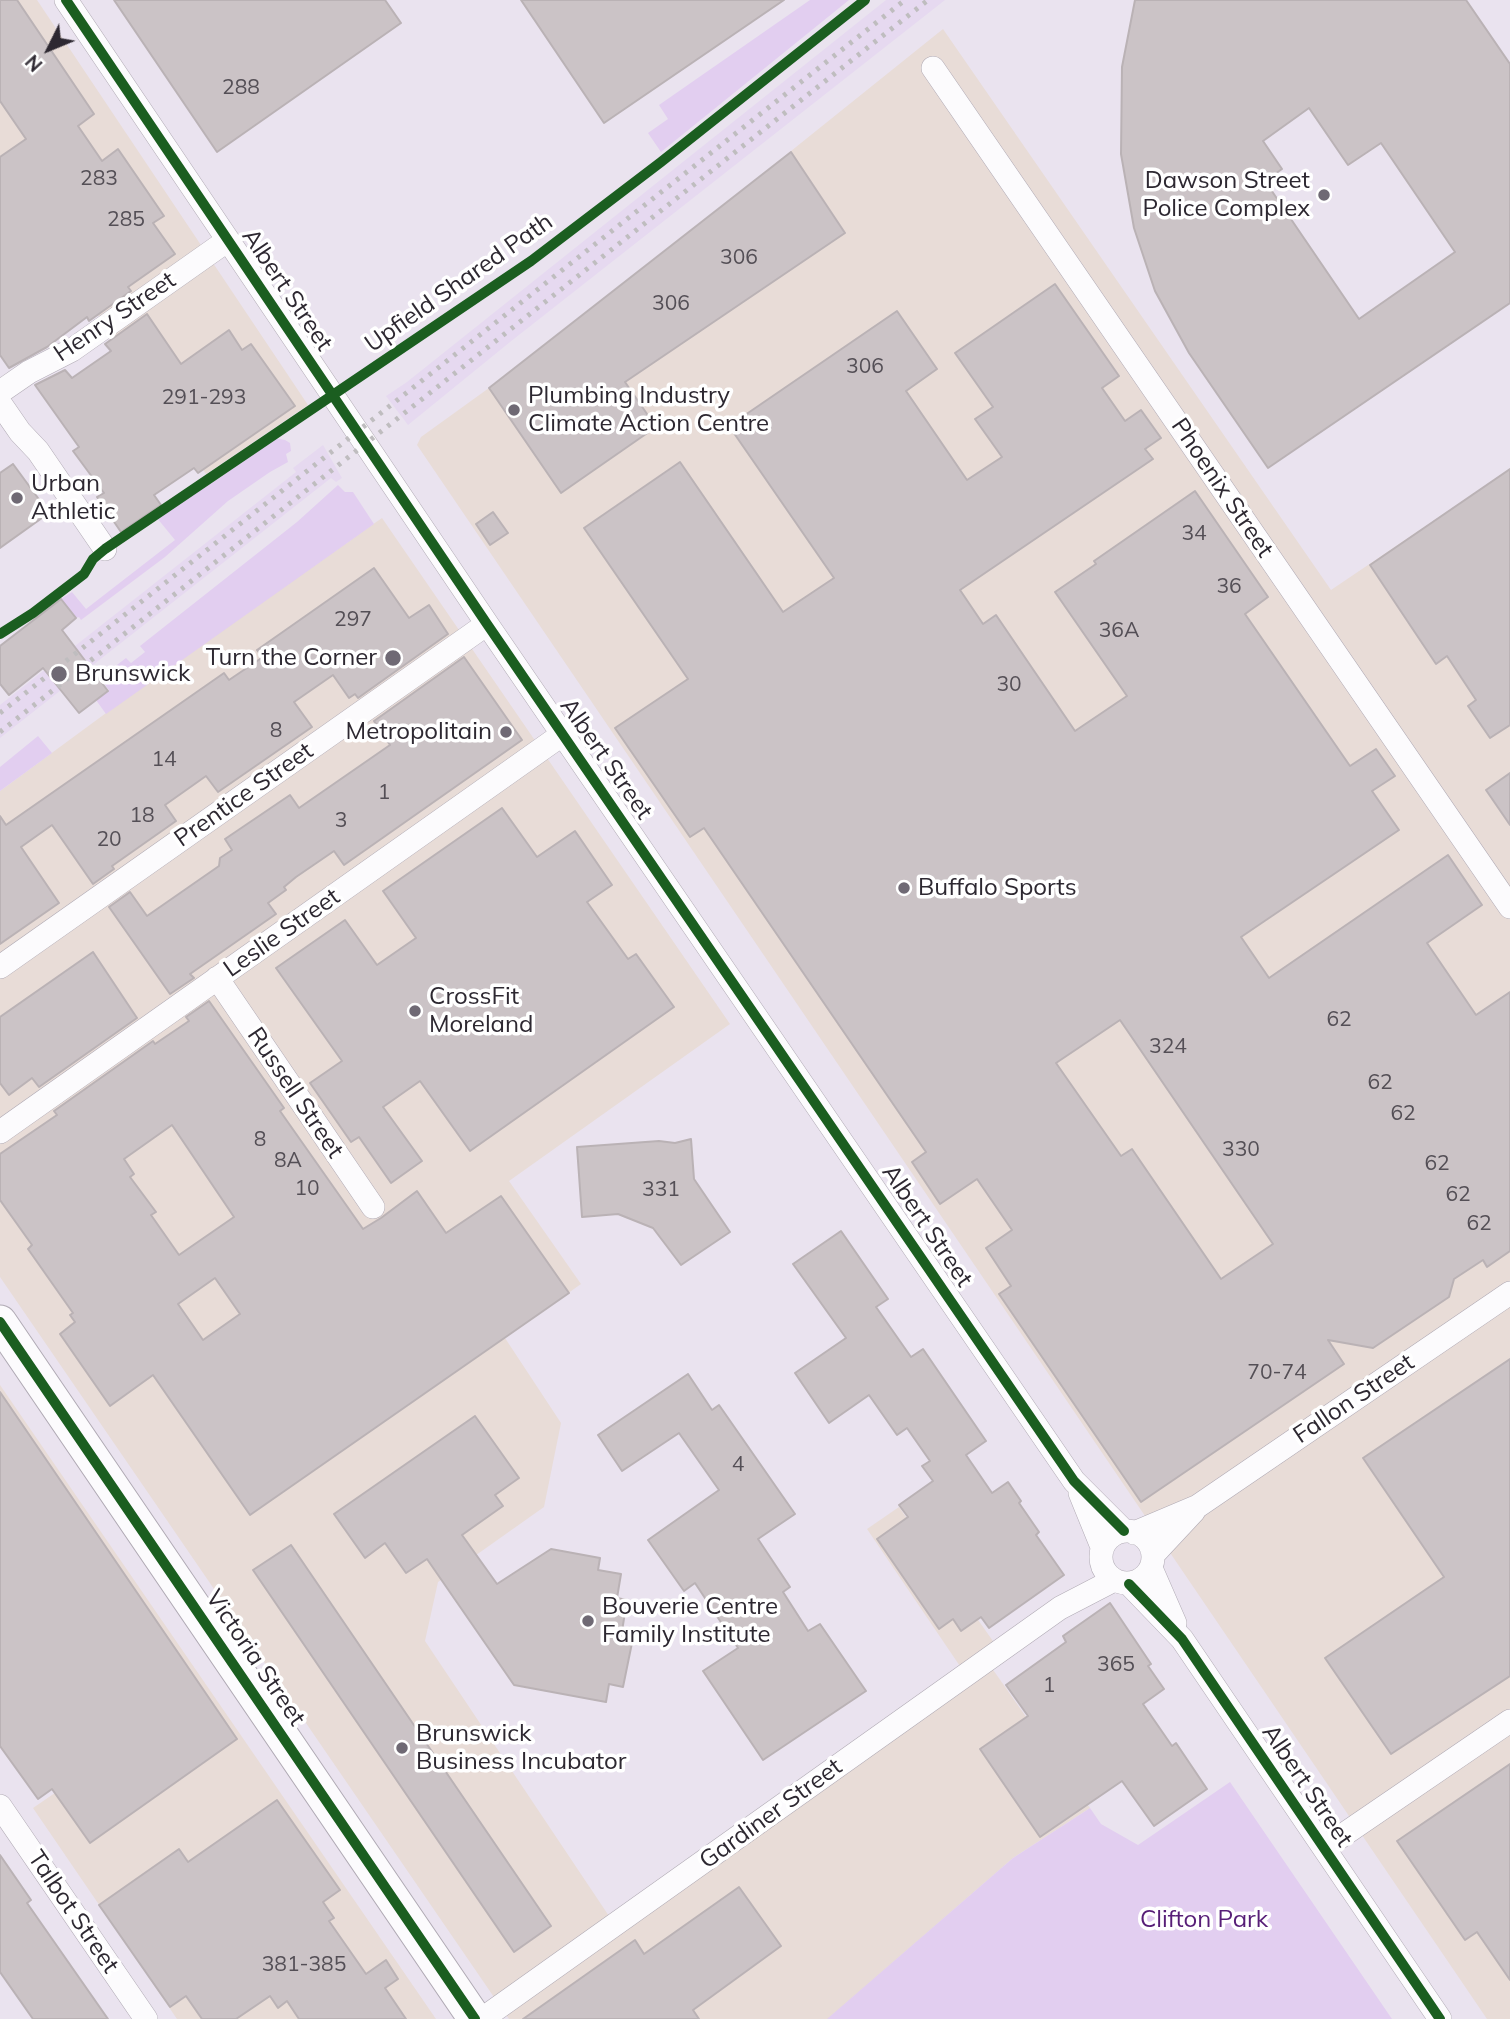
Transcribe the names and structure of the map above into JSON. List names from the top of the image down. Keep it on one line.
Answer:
{"streets":{"street":["Albert Street","Henry Street","Phoenix Street","Prentice Street","Leslie Street","Russell Street","Fallon Street","Victoria Street","Gardiner Street","Talbot Street"],"cycle path":["Upfield Shared Path"]},"crossings":[["Albert Street","Henry Street"],["Albert Street","Prentice Street"],["Albert Street","Leslie Street"],["Albert Street","Fallon Street"],["Albert Street","Gardiner Street"],["Leslie Street","Russell Street"],["Fallon Street","Gardiner Street"]],"parks":["Clifton Park"],"places":["Dawson Street Police Complex","Plumbing Industry Climate Action Centre","Urban Athletic","Turn the Corner","Brunswick","Metropolitain","Buffalo Sports","CrossFit Moreland","Bouverie Centre Family Institute","Brunswick Business Incubator"],"house_numbers":["288","283","285","306","306","306","291-293","34","36","297","36A","30","8","14","1","18","3","20","62","324","62","62","8","330","8A","62","10","331","62","62","70-74","4","365","1","381-385"],"north":"bottom left"}
